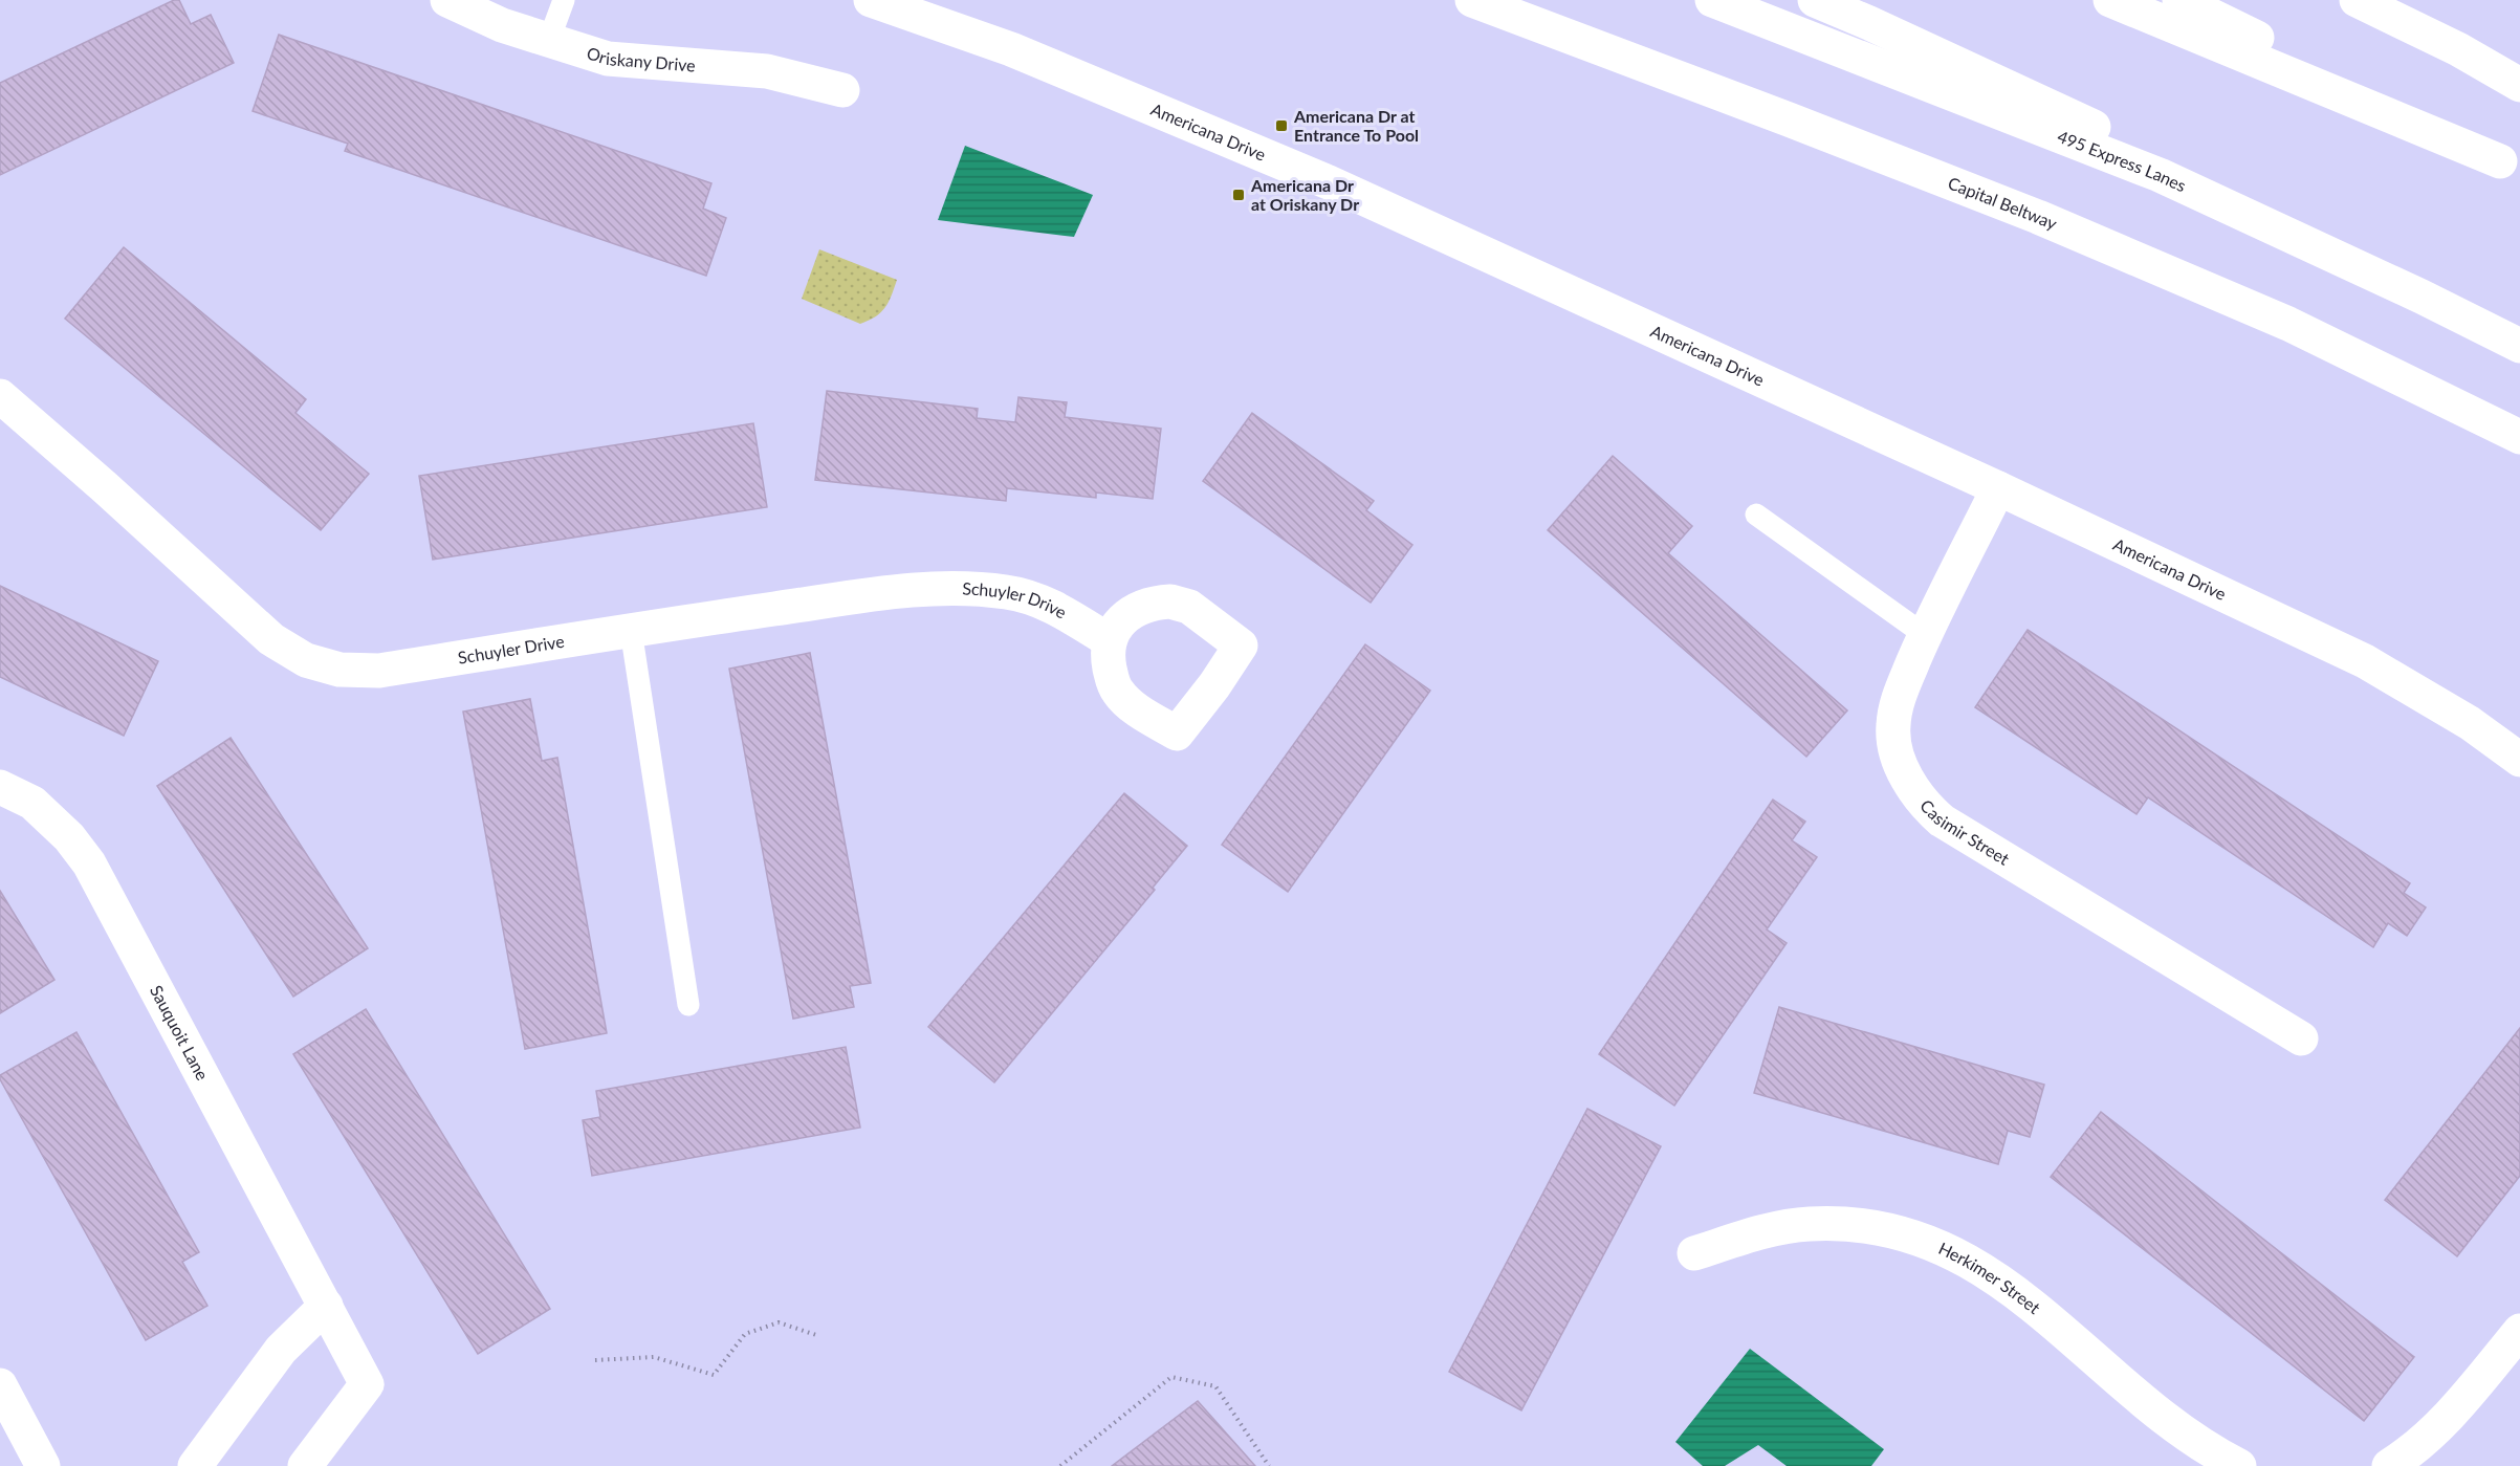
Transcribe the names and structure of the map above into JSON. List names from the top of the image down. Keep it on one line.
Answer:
{"streets":{"main road":["Oriskany Drive","Americana Drive","495 Express Lanes","Capital Beltway","Schuyler Drive","Casimir Street","Sauquoit Lane","Herkimer Street"]},"crossings":[["Americana Drive","Casimir Street"]],"places":{"transit":["Americana Dr at Entrance To Pool","Americana Dr at Oriskany Dr"]}}
